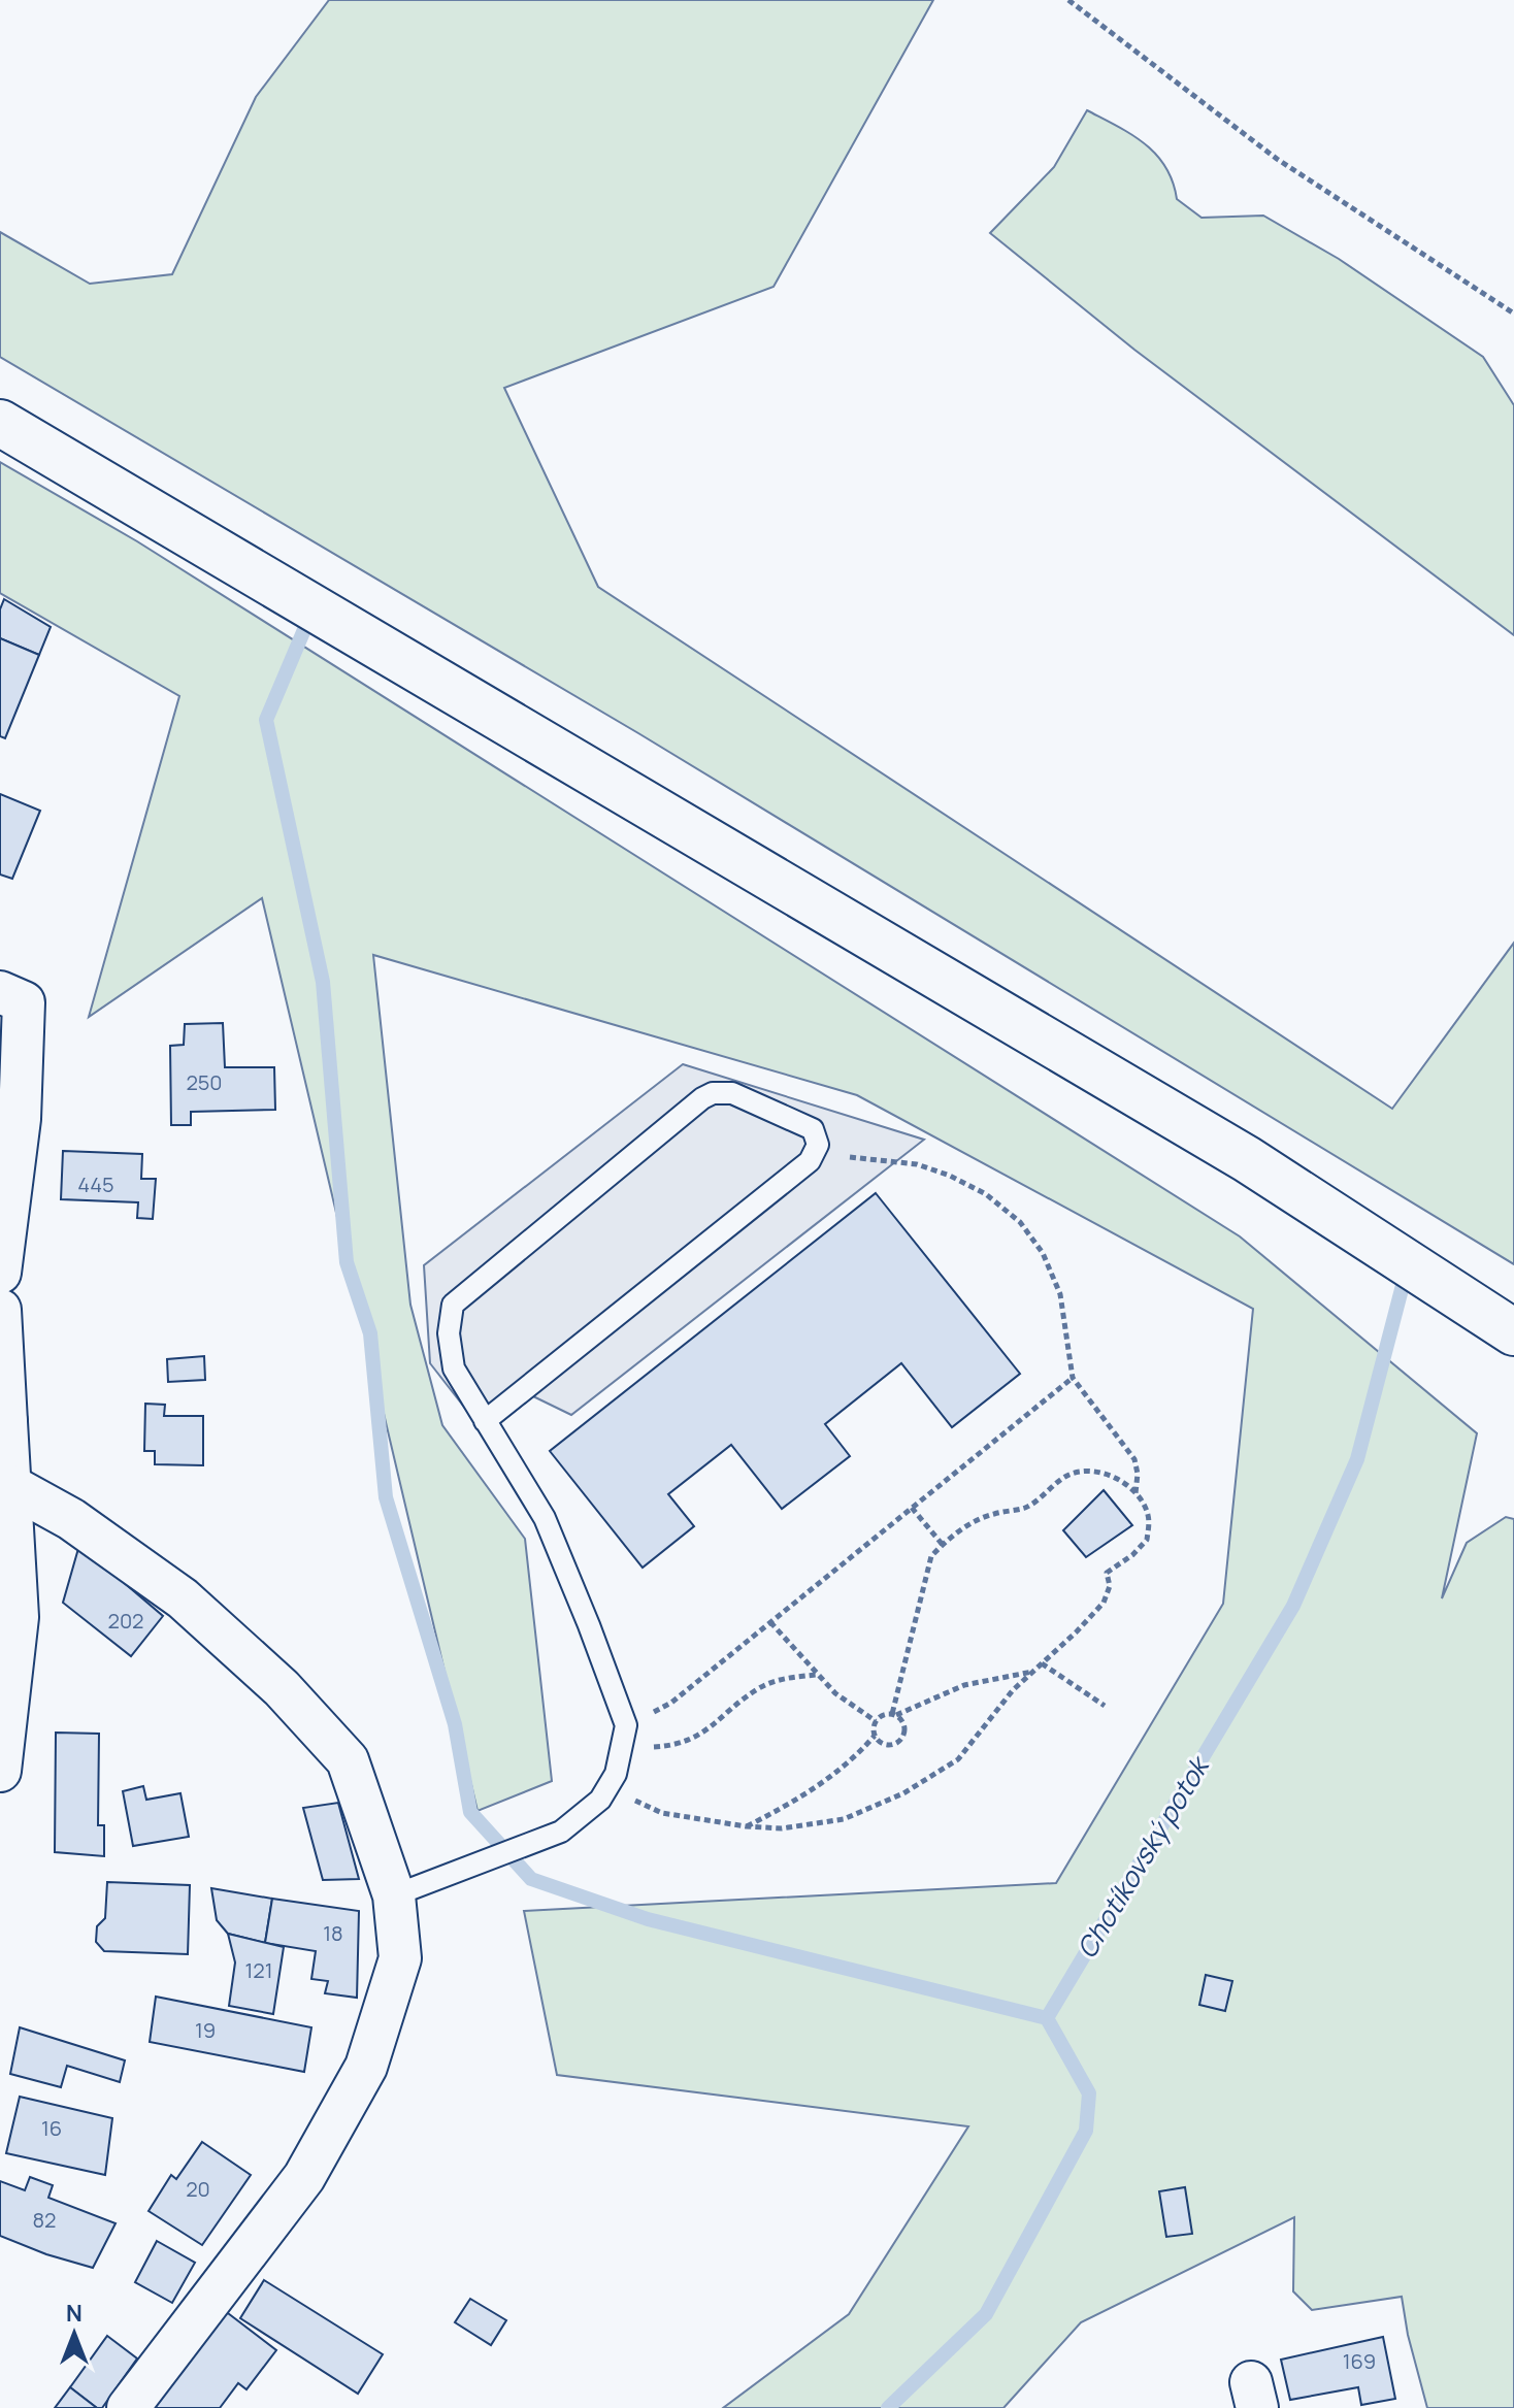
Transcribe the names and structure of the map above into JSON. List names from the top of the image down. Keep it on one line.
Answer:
{"water":["Chotíkovský potok"],"house_numbers":["250","445","202","18","121","19","16","20","82","169"],"north":"top"}
